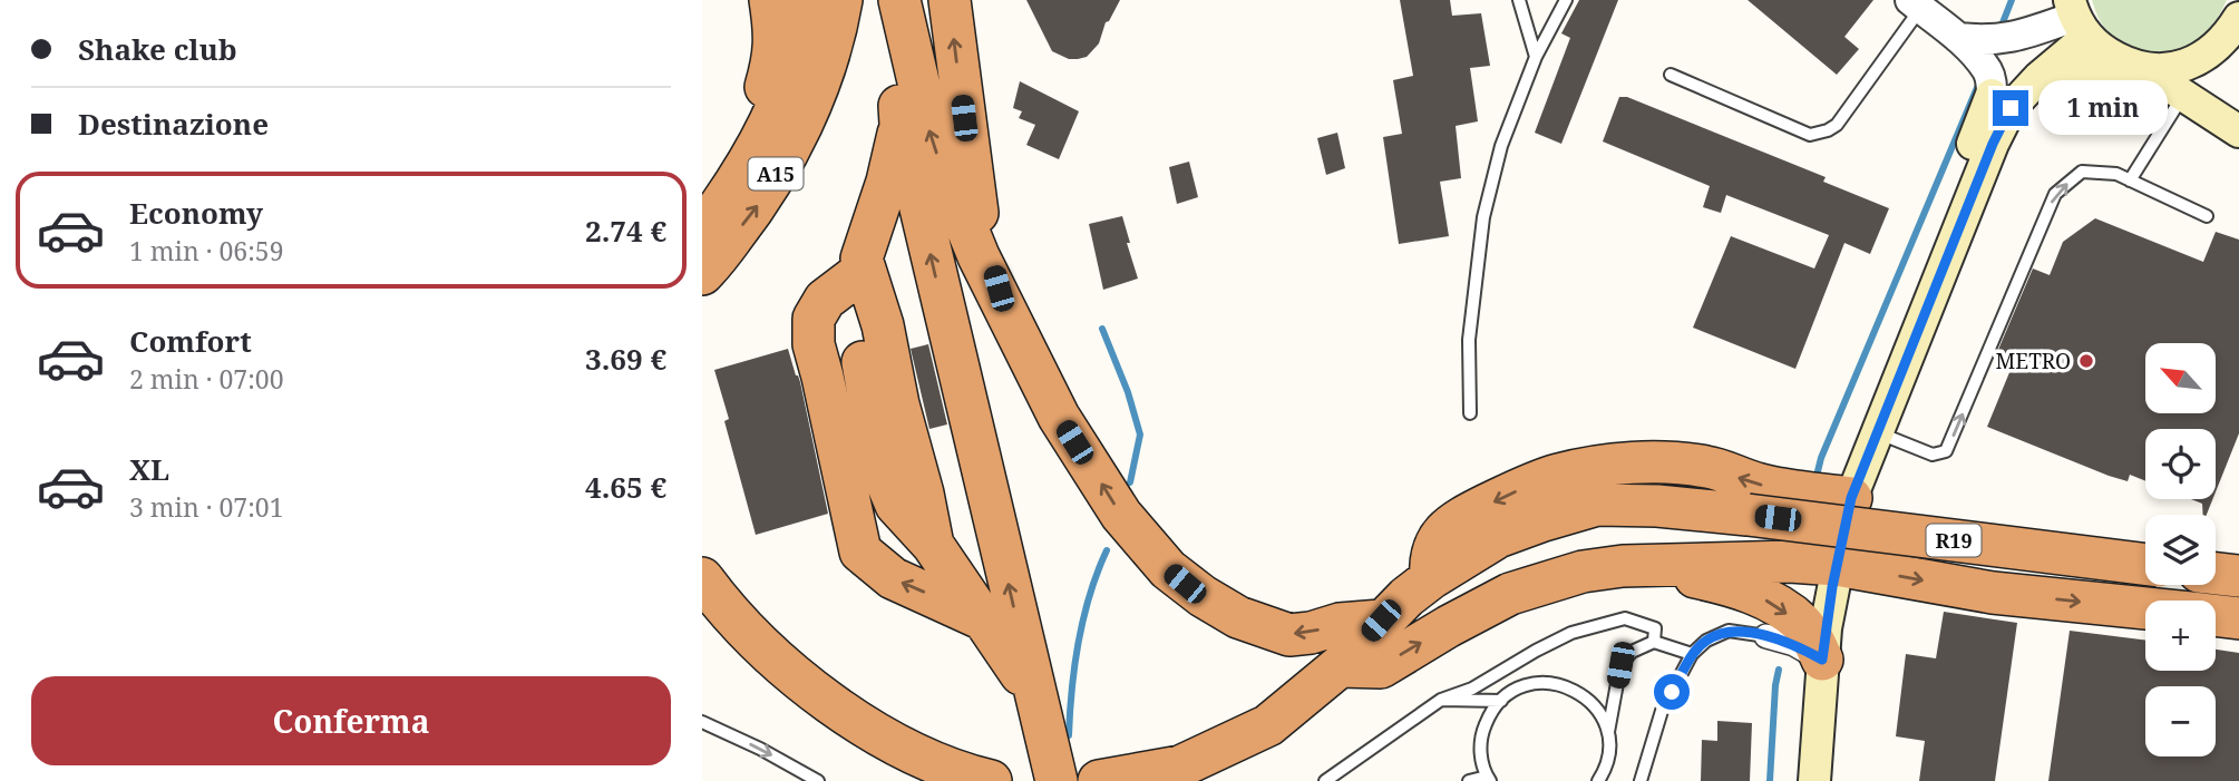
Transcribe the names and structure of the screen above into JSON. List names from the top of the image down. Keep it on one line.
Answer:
{"streets":{"highway":["A15","R19"]},"places":["METRO"],"north":"top left","page":{"banner":["Shake club","Destinazione"],"bubble":"1 min","list":[{"name":"Economy","note":"1 min · 06:59","value":"2.74 €"},{"name":"Comfort","note":"2 min · 07:00","value":"3.69 €"},{"name":"XL","note":"3 min · 07:01","value":"4.65 €"}],"map_buttons":["+","−"],"buttons":"Conferma"}}
